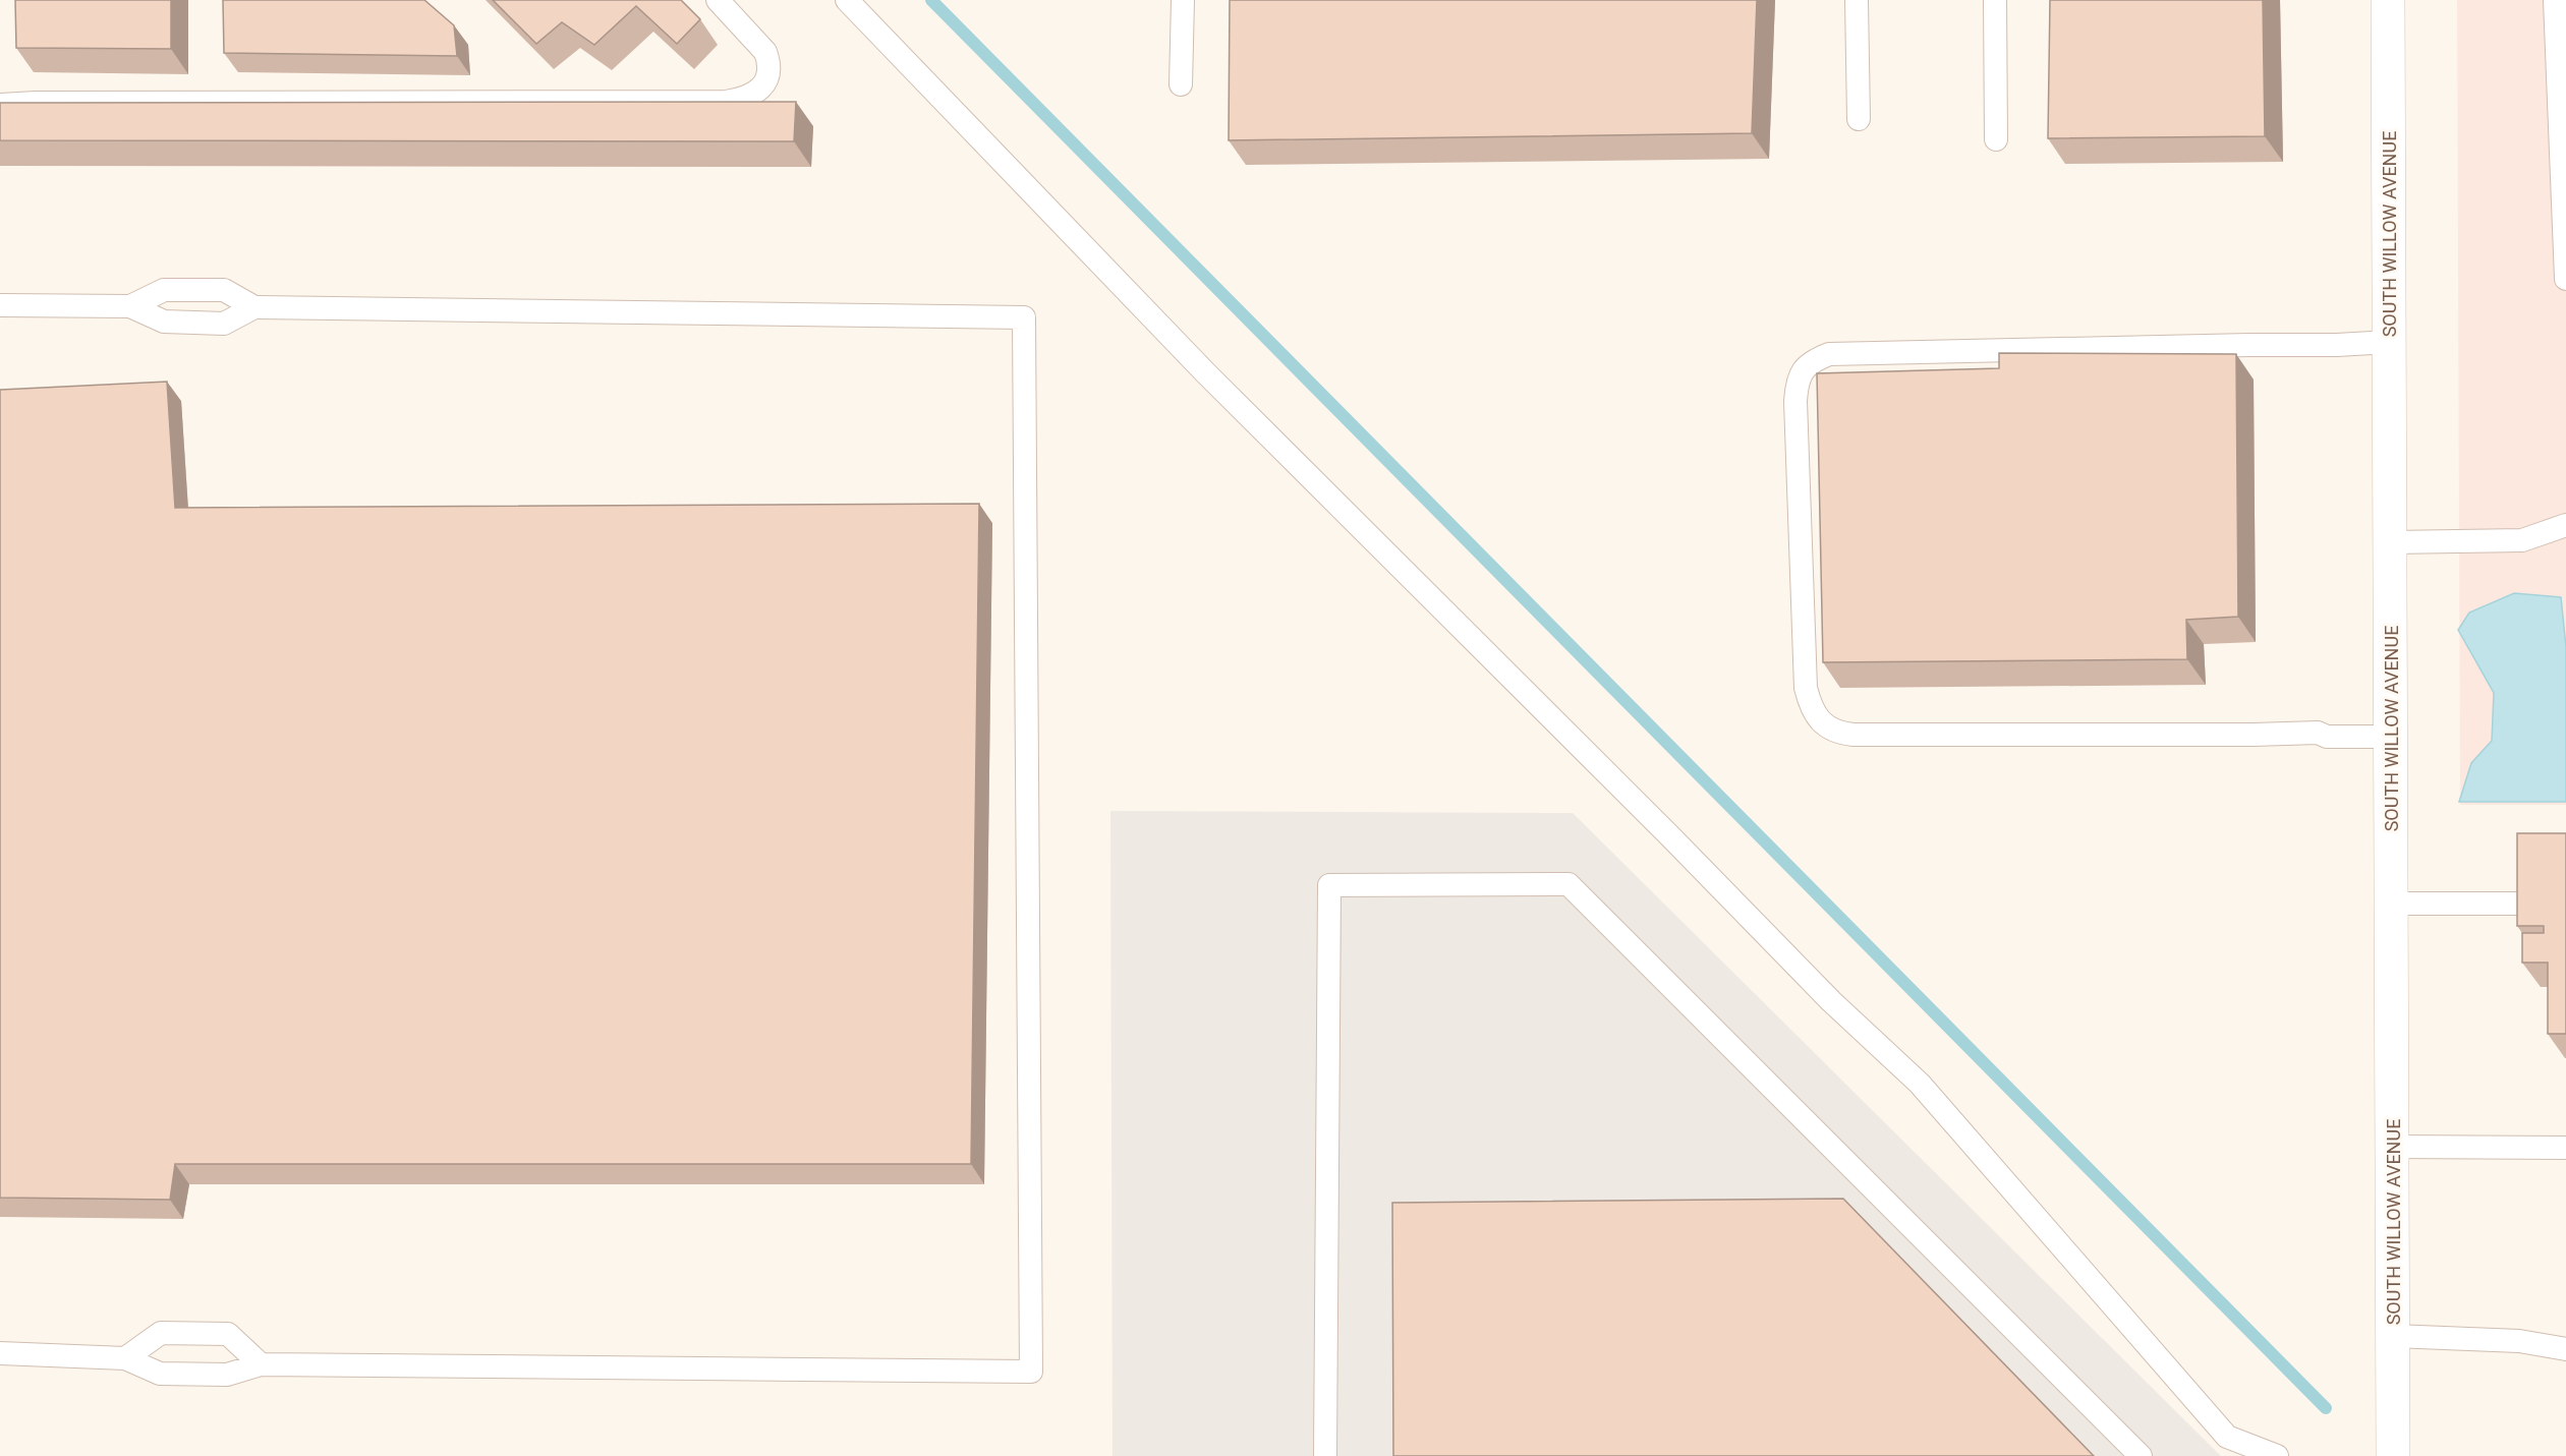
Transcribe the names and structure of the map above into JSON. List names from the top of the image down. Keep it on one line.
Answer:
{"streets":{"street":["SOUTH WILLOW AVENUE"]}}
